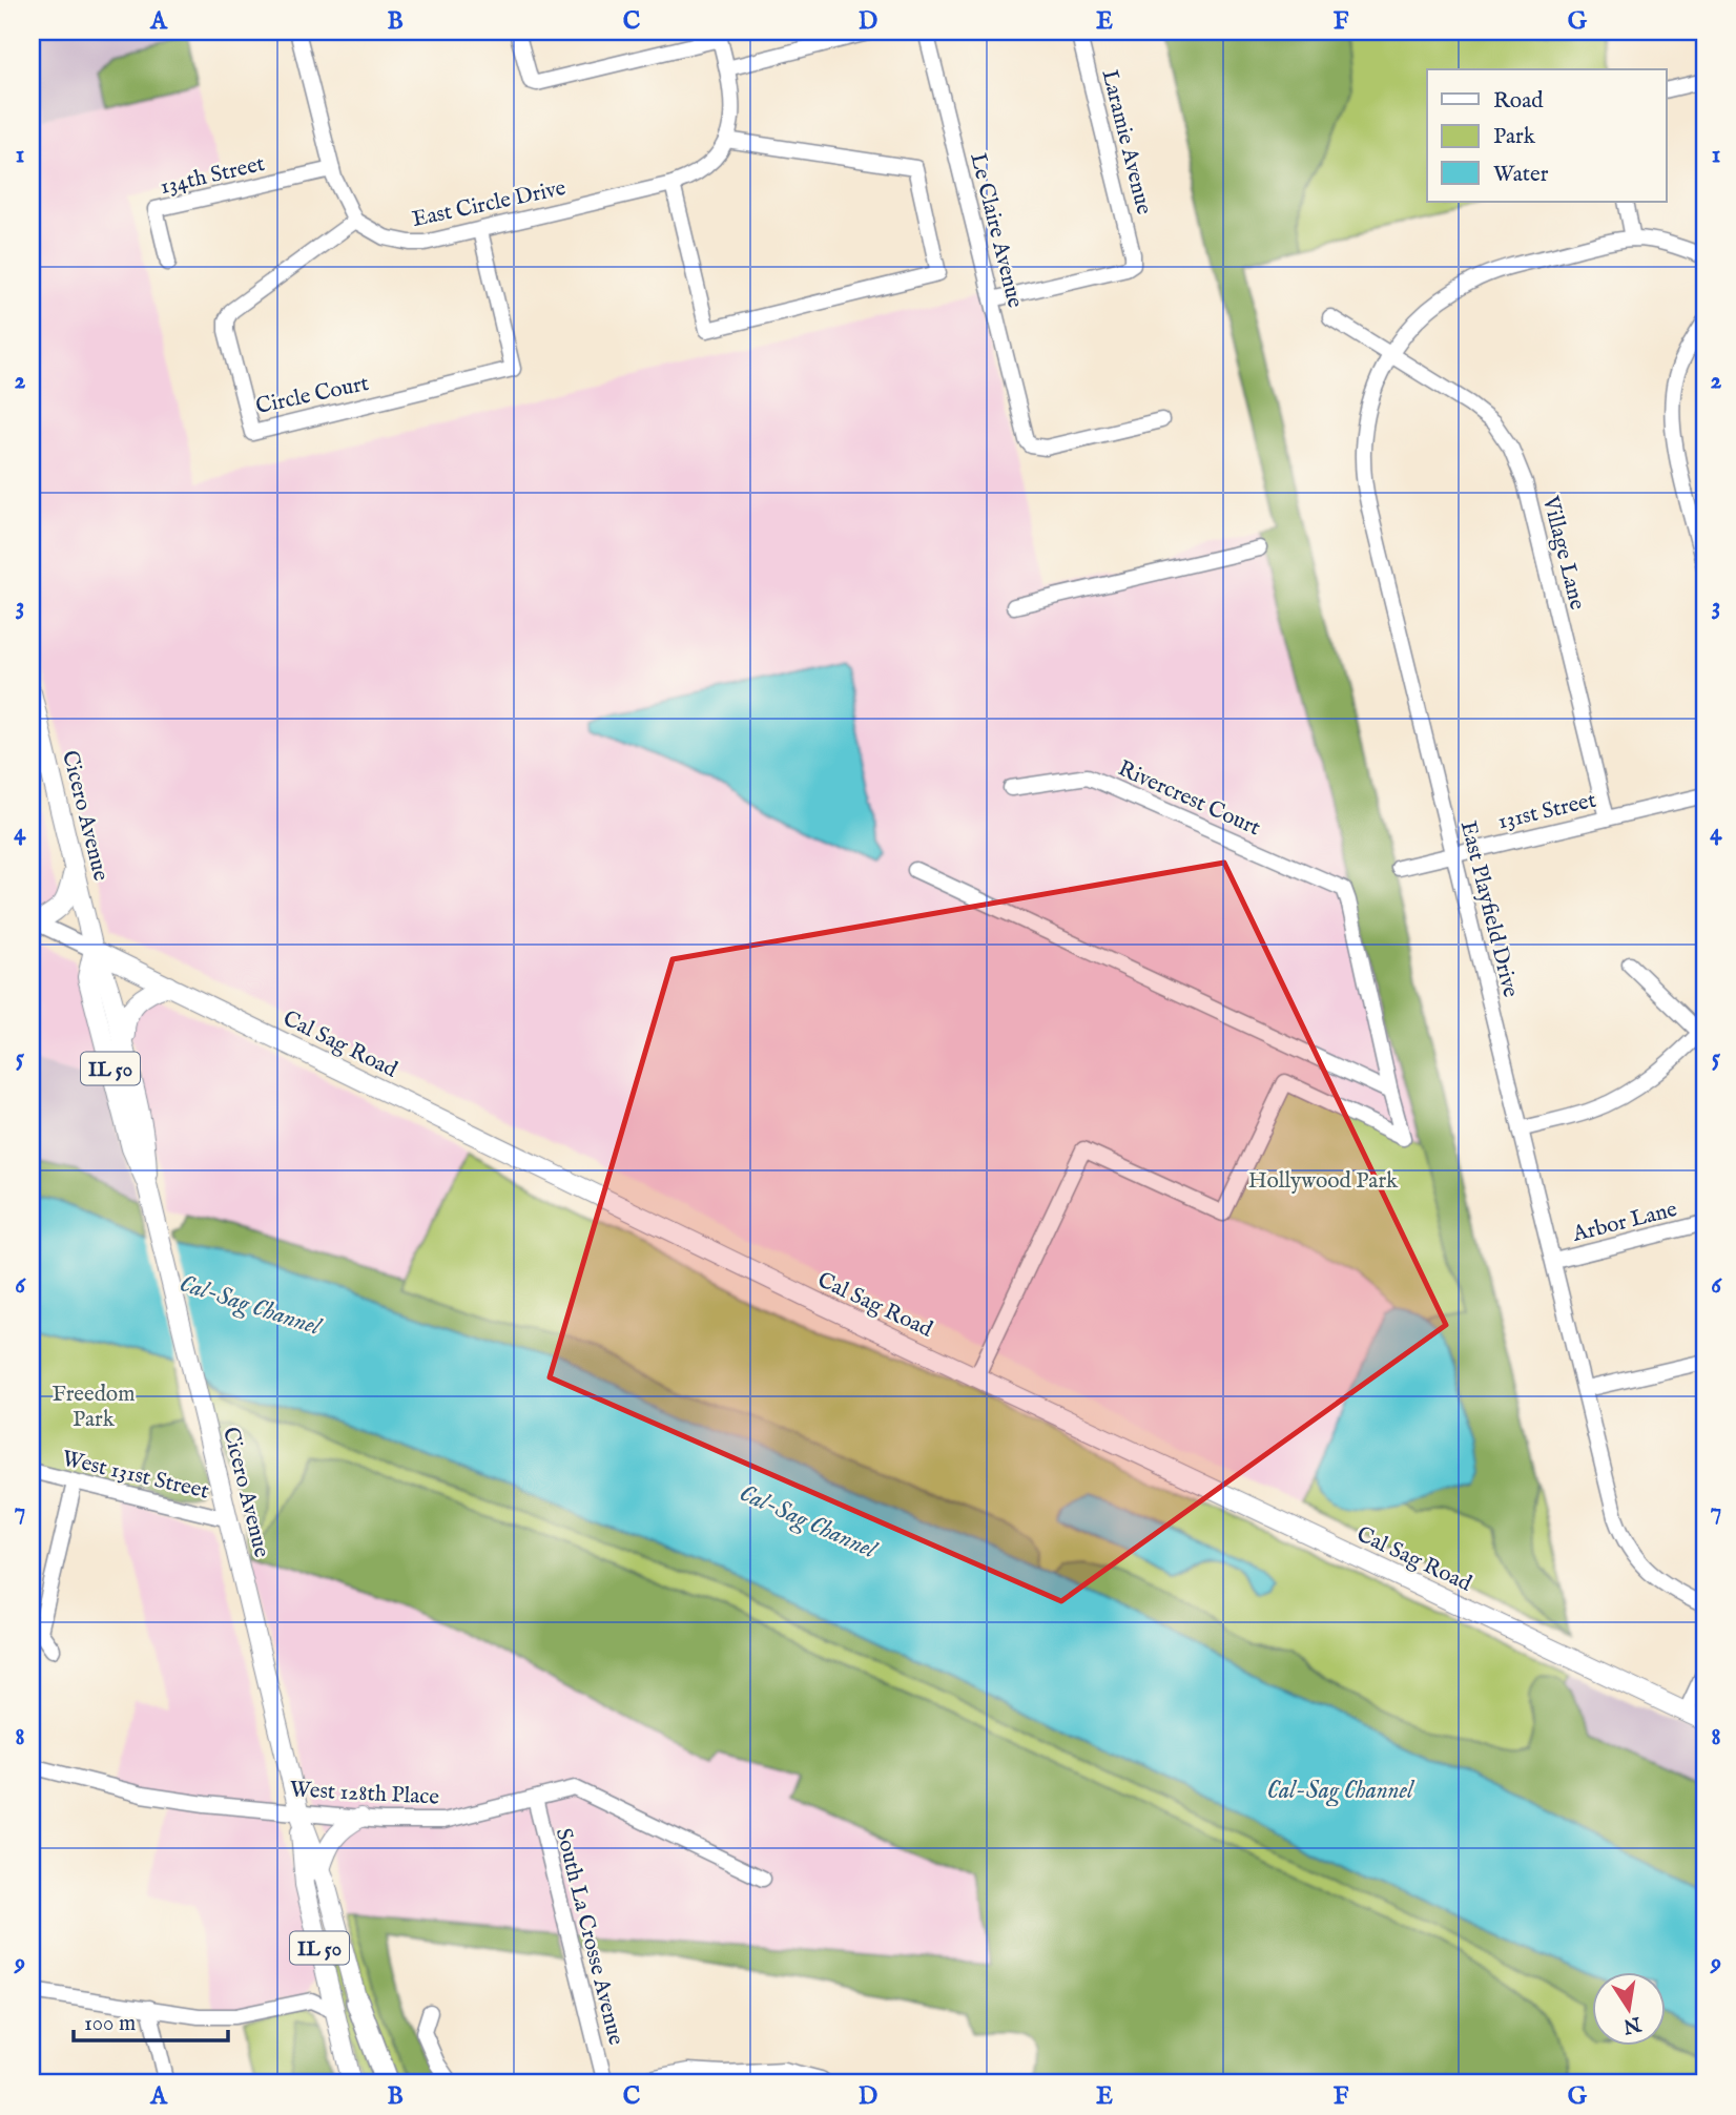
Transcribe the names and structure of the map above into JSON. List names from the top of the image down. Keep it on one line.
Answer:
{"streets":{"main road":["Cicero Avenue","Cal Sag Road","IL 50"],"street":["Laramie Avenue","134th Street","East Circle Drive","Le Claire Avenue","Circle Court","Village Lane","Rivercrest Court","131st Street","East Playfield Drive","Arbor Lane","West 131st Street","West 128th Place","South La Crosse Avenue"]},"crossings":[["Laramie Avenue","Le Claire Avenue"],["East Circle Drive","Circle Court"],["Village Lane","131st Street"],["Village Lane","East Playfield Drive"],["131st Street","East Playfield Drive"],["Cicero Avenue","Cal Sag Road"],["Cicero Avenue","West 131st Street"],["Cicero Avenue","West 128th Place"],["East Playfield Drive","Arbor Lane"],["West 128th Place","South La Crosse Avenue"]],"water":["Cal-Sag Channel"],"parks":["Hollywood Park","Freedom Park"],"legend":["Road","Park","Water"],"scale_bar":"100 m","north":"bottom","grid":{"columns":["A","B","C","D","E","F","G"],"rows":["1","2","3","4","5","6","7","8","9"]}}
